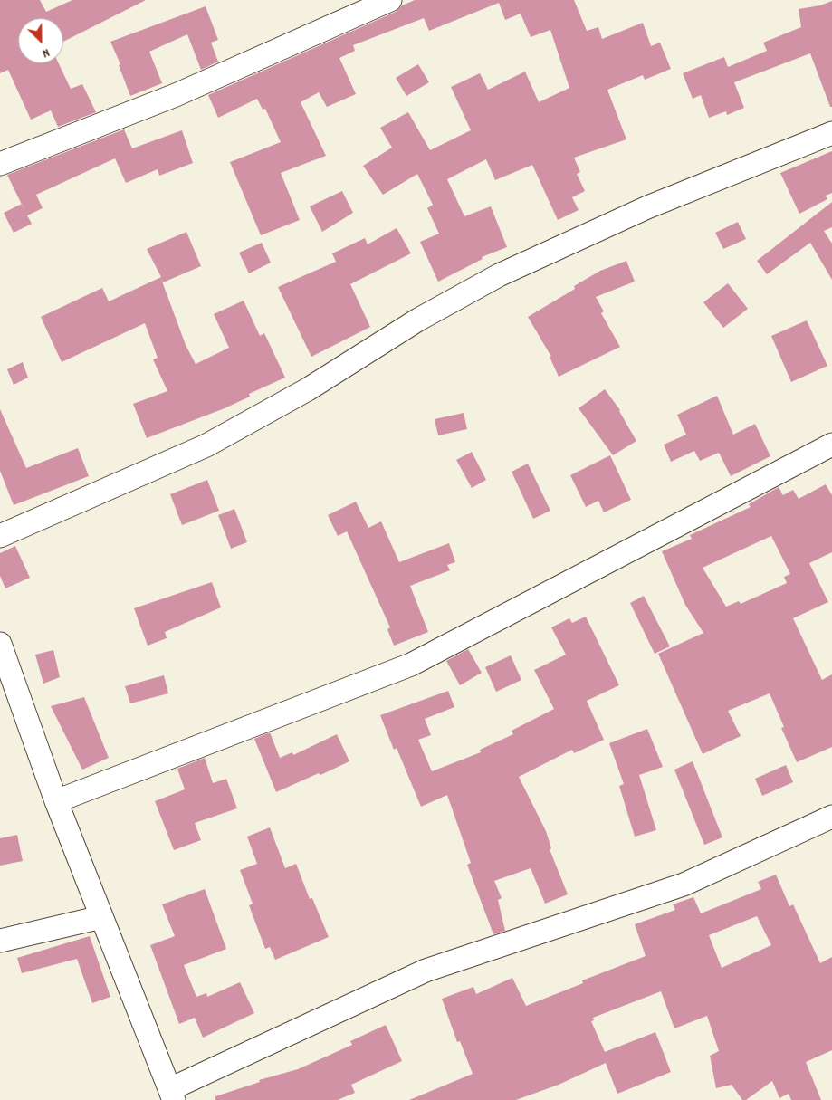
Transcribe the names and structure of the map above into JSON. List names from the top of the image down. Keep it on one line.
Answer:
{"north":"bottom right"}
